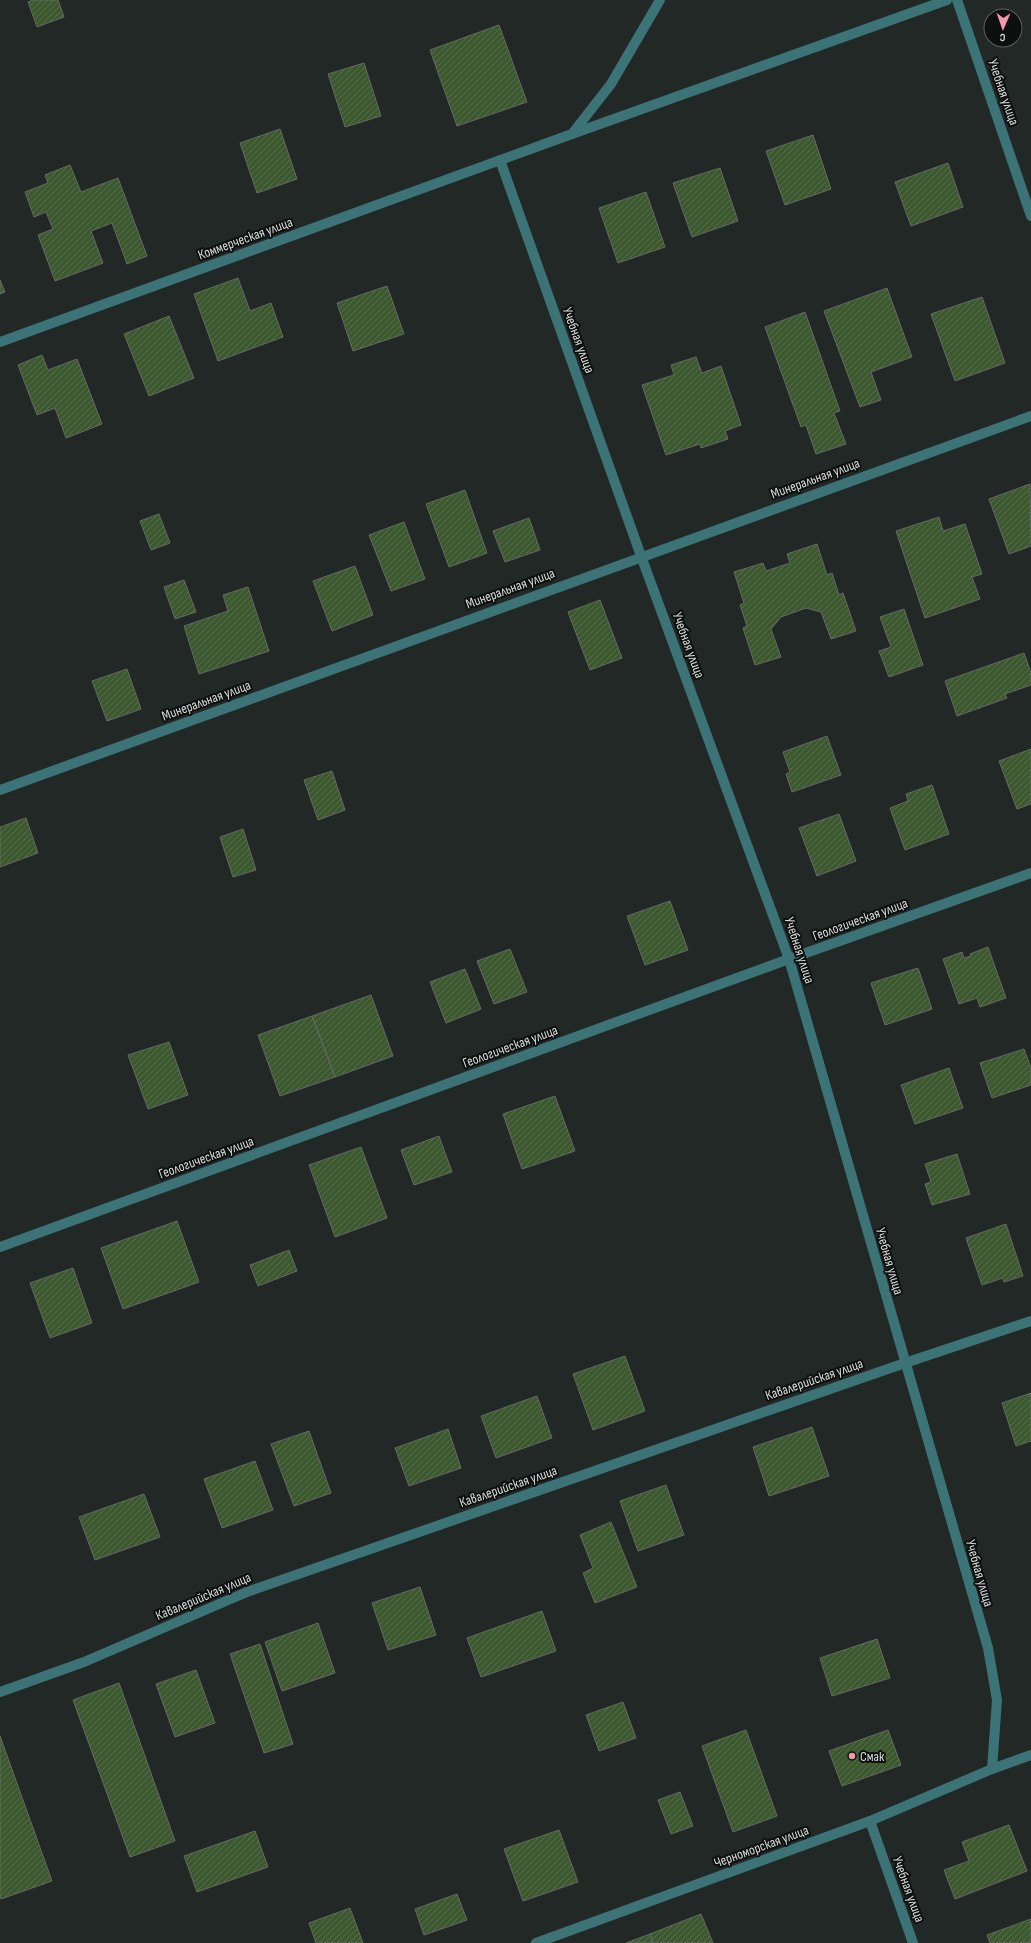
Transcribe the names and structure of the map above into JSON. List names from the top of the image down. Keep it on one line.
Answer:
{"streets":{"street":["Учебная улица","Коммерческая улица","Минеральная улица","Геологическая улица","Кавалерийская улица","Черноморская улица"]},"crossings":[["Учебная улица","Коммерческая улица"],["Учебная улица","Минеральная улица"],["Учебная улица","Геологическая улица"],["Учебная улица","Кавалерийская улица"],["Учебная улица","Черноморская улица"]],"places":["Смак"],"north":"bottom"}
